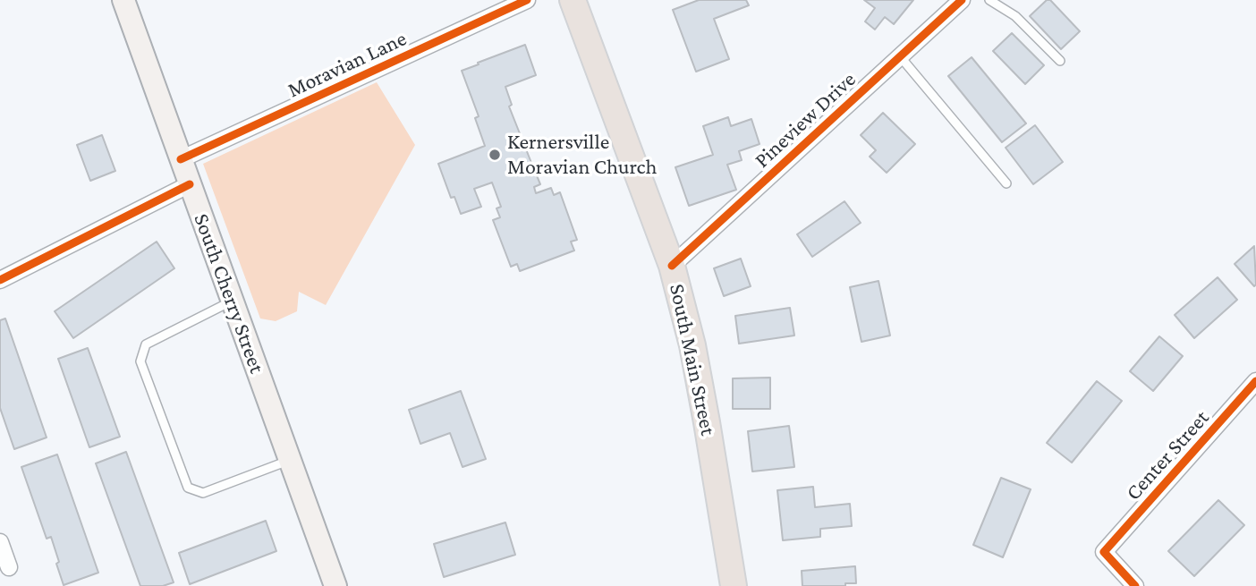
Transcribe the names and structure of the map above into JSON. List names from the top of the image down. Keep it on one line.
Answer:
{"streets":{"main road":["South Cherry Street","South Main Street"],"street":["Moravian Lane","Pineview Drive","Center Street"]},"crossings":[["Moravian Lane","South Cherry Street"],["Pineview Drive","South Main Street"]],"places":["Kernersville Moravian Church"]}
